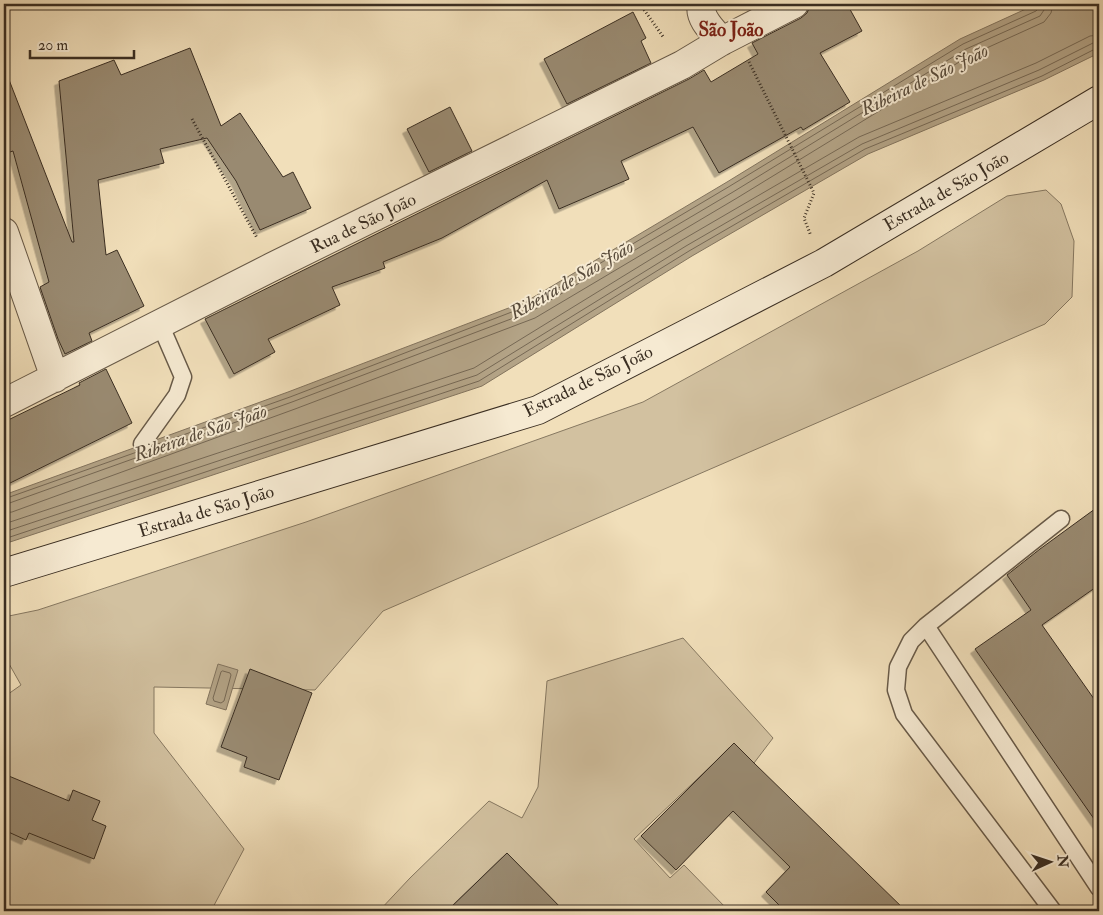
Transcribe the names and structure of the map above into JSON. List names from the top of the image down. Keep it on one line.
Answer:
{"streets":{"main road":["Estrada de São João","Rua de São João"]},"districts":["São João"],"water":["Ribeira de São João"],"scale_bar":"20 m","north":"right"}
